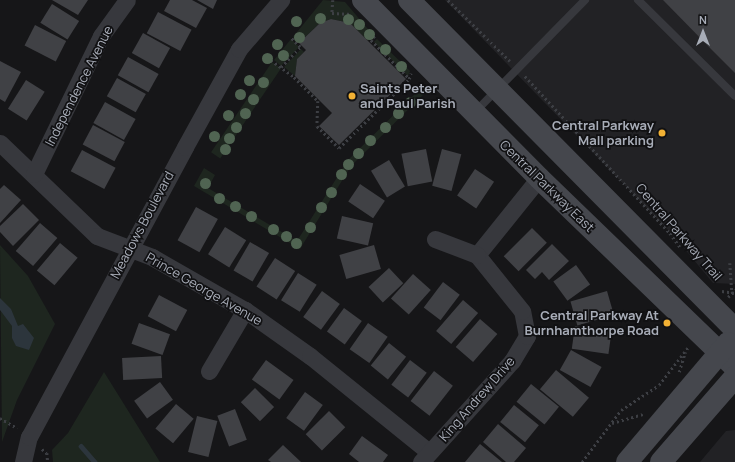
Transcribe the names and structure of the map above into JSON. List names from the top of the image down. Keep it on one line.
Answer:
{"streets":{"street":["Independence Avenue","Central Parkway East","Meadows Boulevard","Prince George Avenue","King Andrew Drive"],"path":["Central Parkway Trail"]},"crossings":[["Independence Avenue","Prince George Avenue"],["Meadows Boulevard","Prince George Avenue"],["Prince George Avenue","King Andrew Drive"]],"places":["Saints Peter and Paul Parish","Central Parkway Mall parking","Central Parkway At Burnhamthorpe Road"],"north":"top"}
